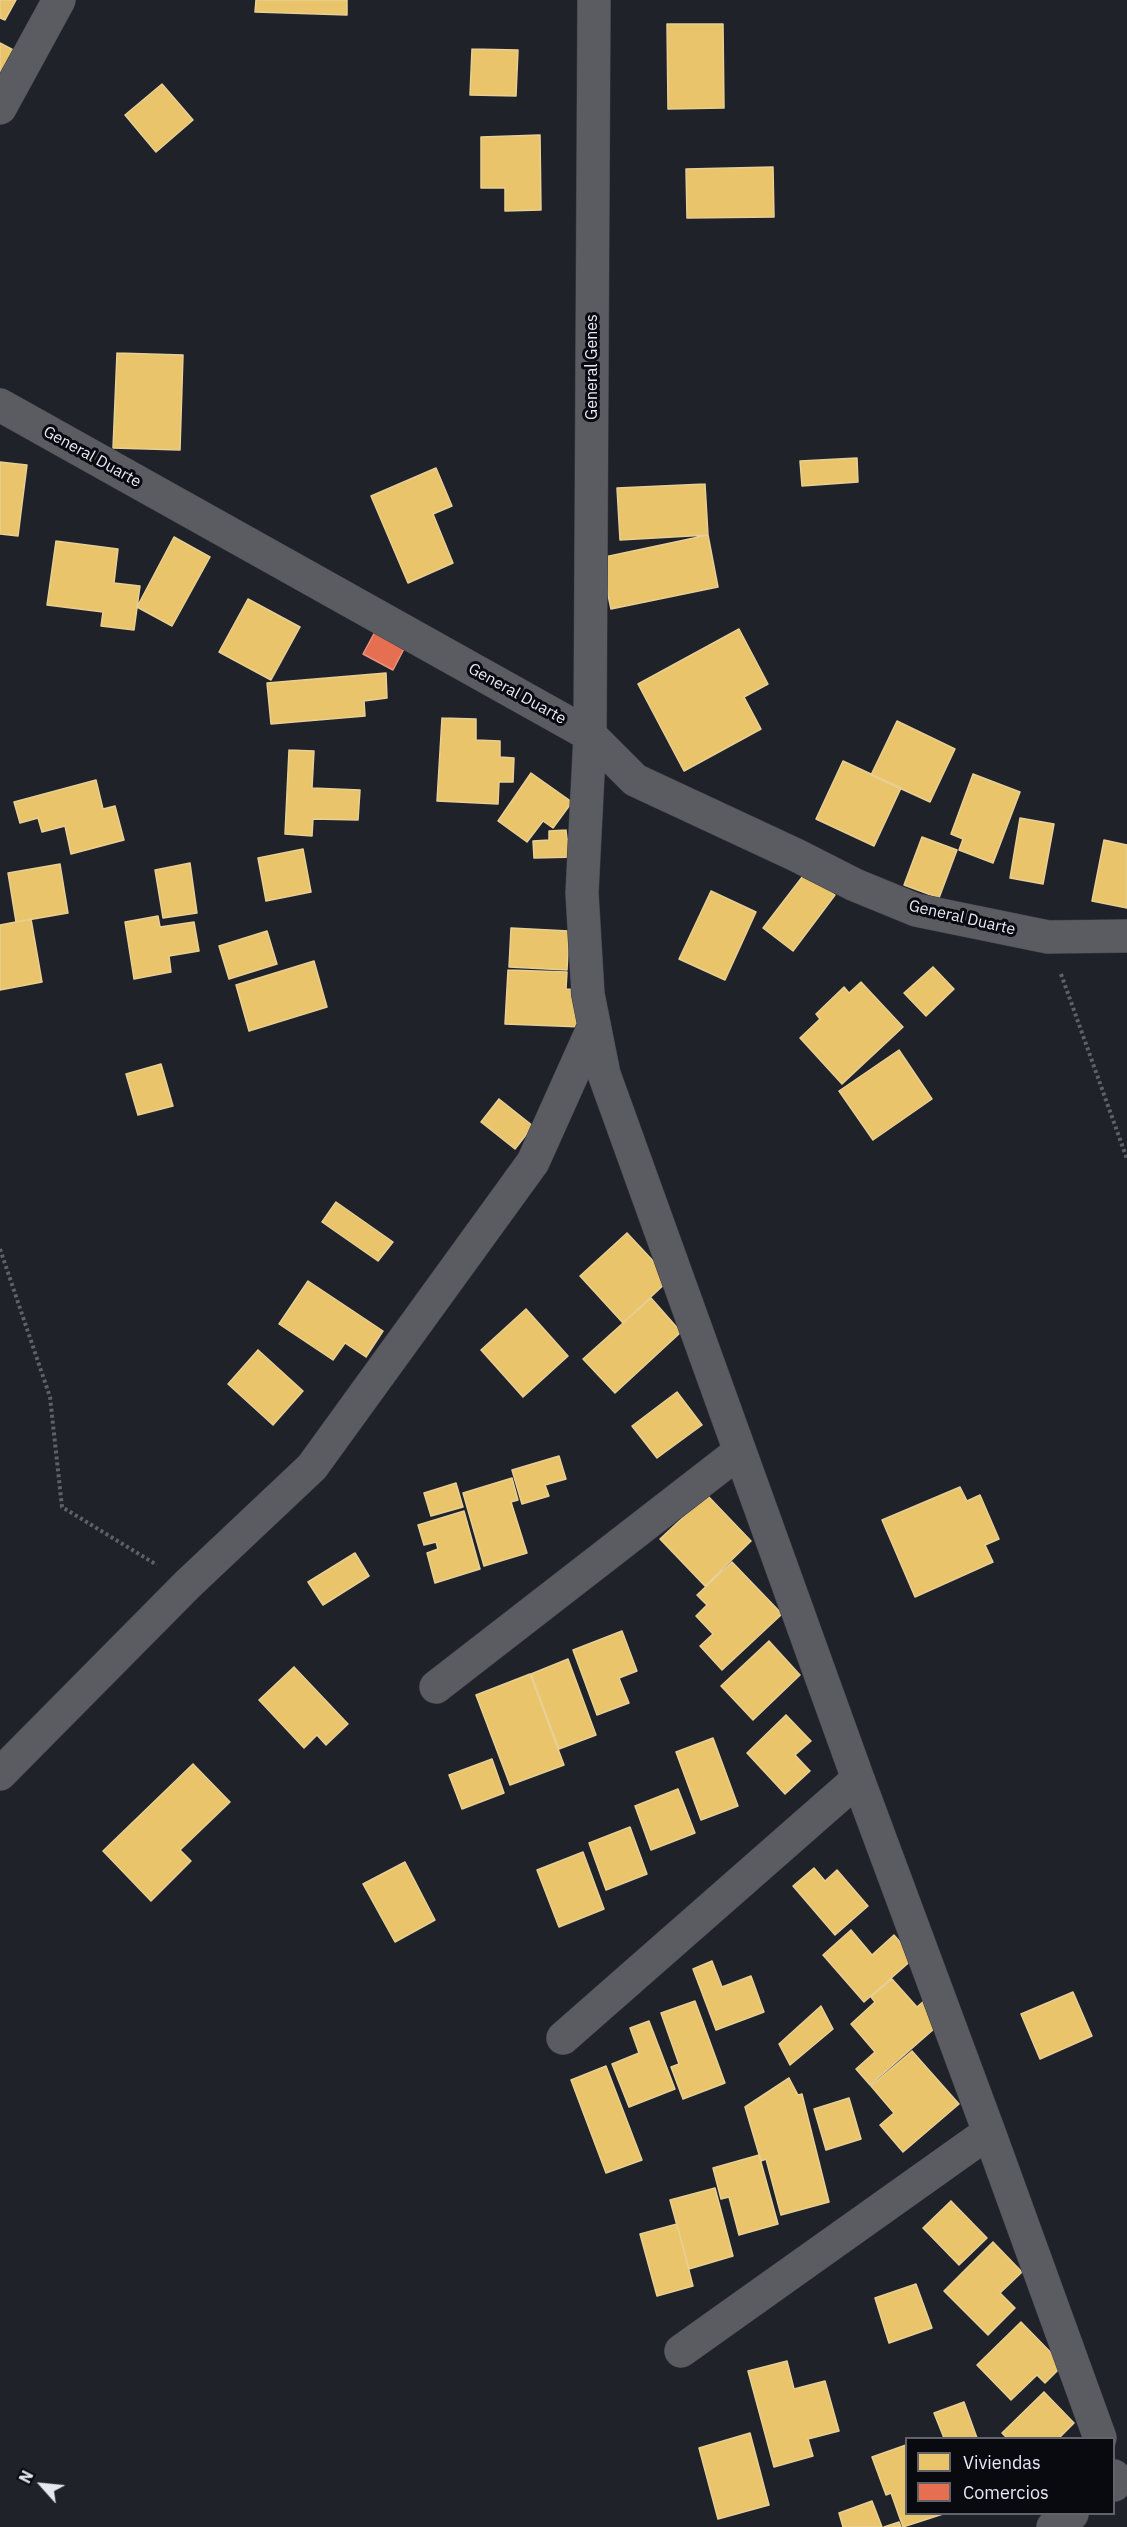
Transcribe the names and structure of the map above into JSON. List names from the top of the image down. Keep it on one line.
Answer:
{"streets":{"street":["General Genes","General Duarte"]},"crossings":[["General Genes","General Duarte"]],"legend":["Viviendas","Comercios"],"north":"top left"}
